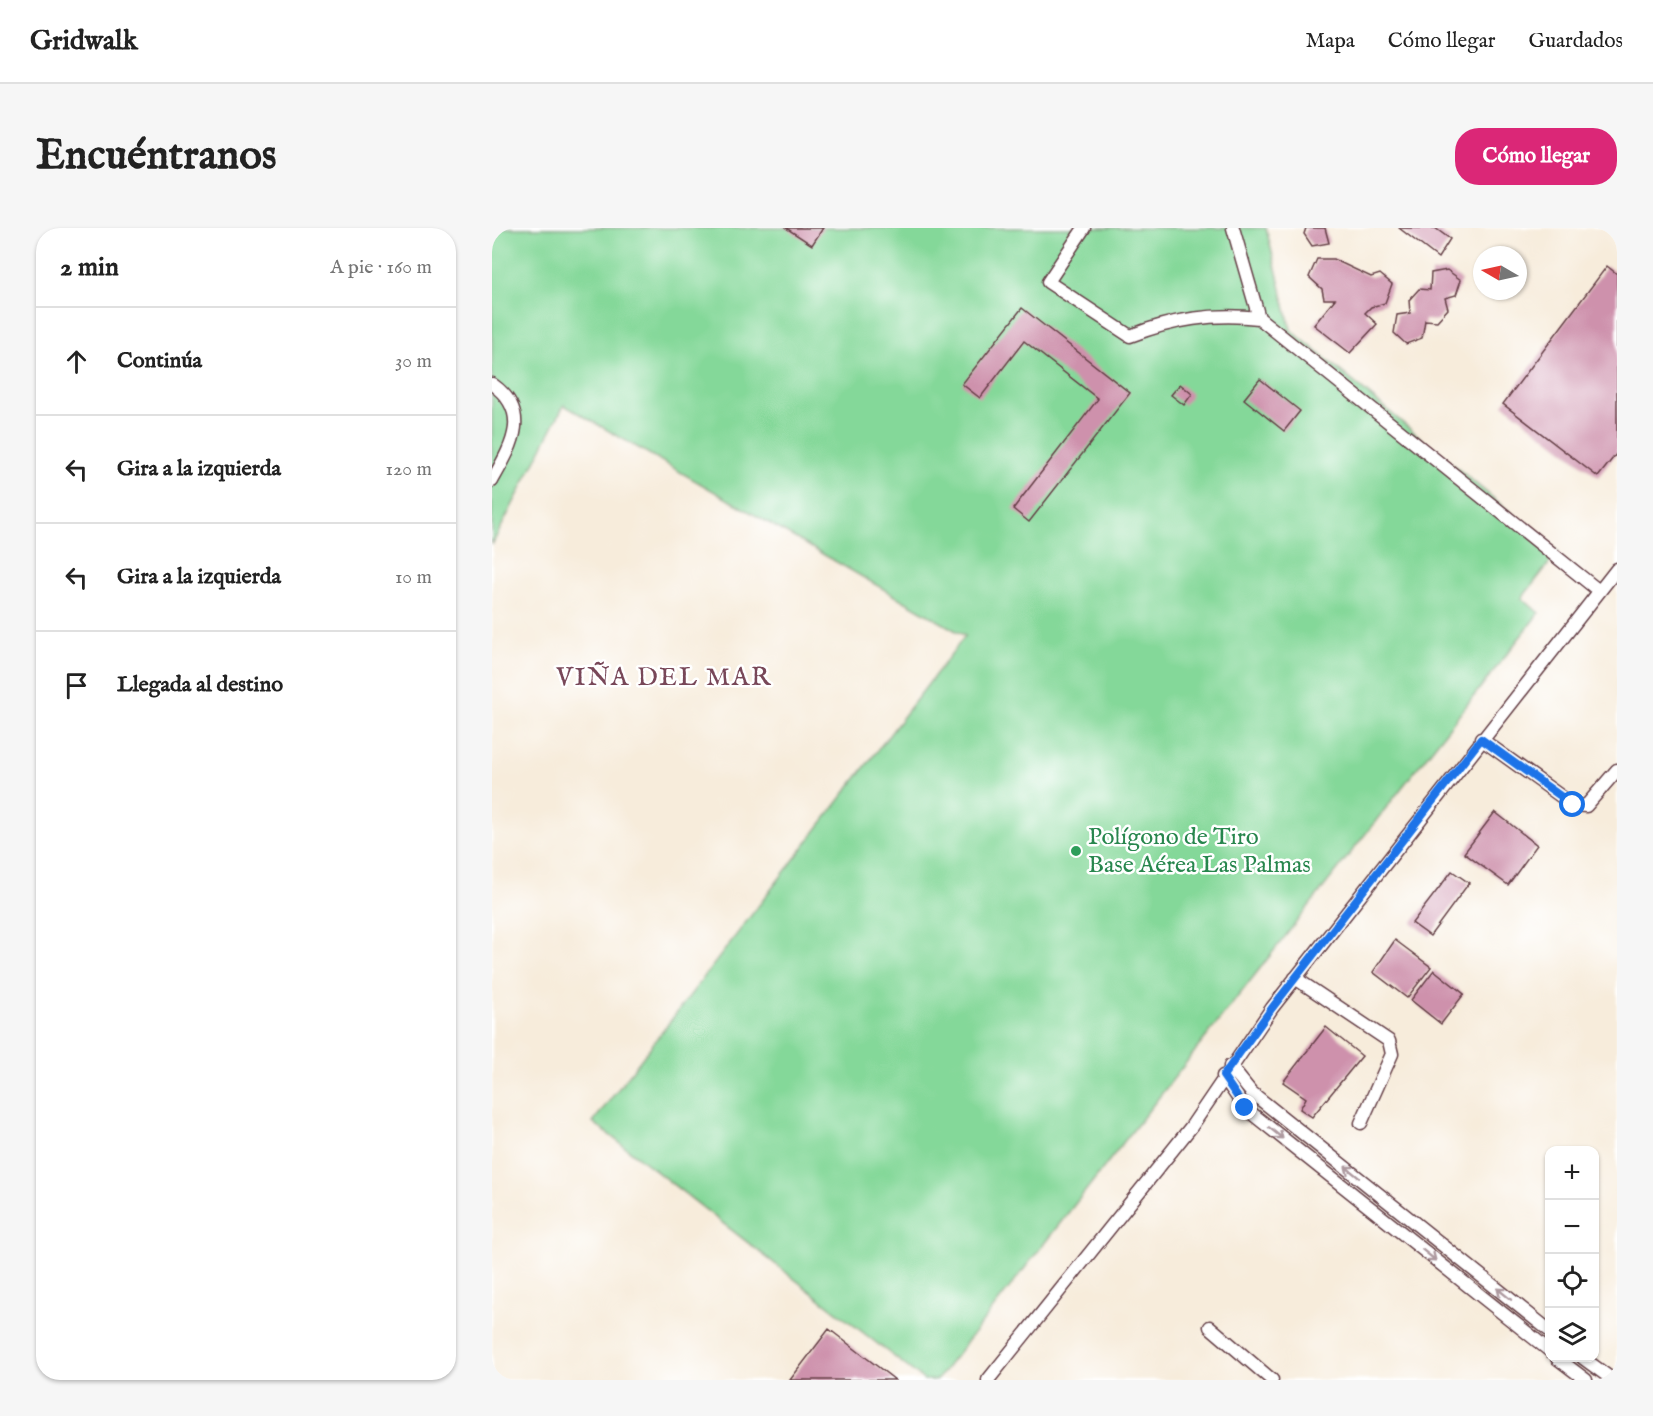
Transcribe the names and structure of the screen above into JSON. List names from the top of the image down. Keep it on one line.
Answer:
{"districts":["VIÑA DEL MAR"],"places":["Polígono de Tiro Base Aérea Las Palmas"],"north":"left","page":{"header":"Gridwalk","nav":["Mapa","Cómo llegar","Guardados"],"buttons":"Cómo llegar","title":"Encuéntranos","heading":["2 min","A pie · 160 m"],"list":[["Continúa","30 m"],["Gira a la izquierda","120 m"],["Gira a la izquierda","10 m"],"Llegada al destino"],"map_buttons":["+","−"]}}
